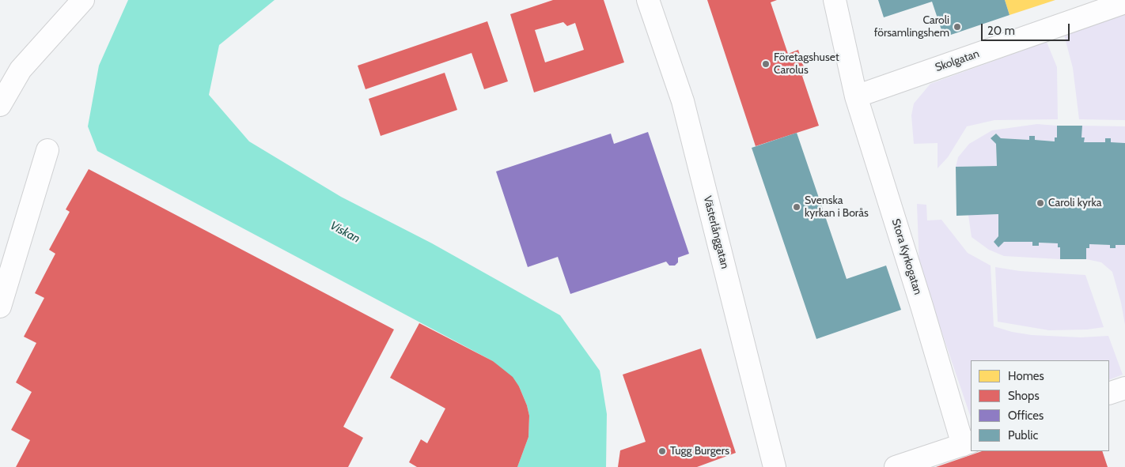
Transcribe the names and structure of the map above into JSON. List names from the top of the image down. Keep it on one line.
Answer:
{"streets":{"street":["Skolgatan","Västerlånggatan","Stora Kyrkogatan"]},"crossings":[["Skolgatan","Stora Kyrkogatan"]],"water":["Viskan"],"places":["Caroli församlingshem","Företagshuset Carolus","Caroli kyrka","Svenska kyrkan i Borås","Tugg Burgers"],"legend":["Homes","Shops","Offices","Public"],"scale_bar":"20 m"}
